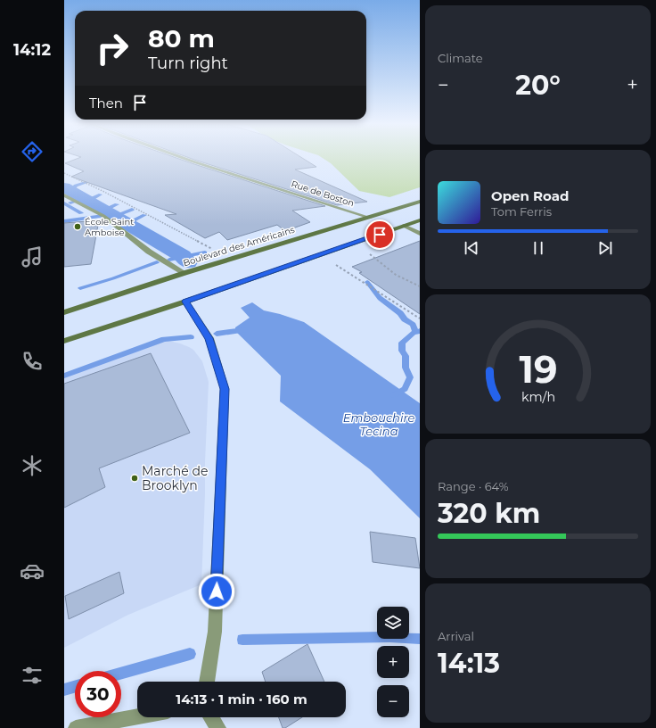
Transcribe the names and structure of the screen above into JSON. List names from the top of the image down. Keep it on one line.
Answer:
{"streets":{"main road":["Boulevard des Américains"],"street":["Rue de Boston"]},"crossings":[["Rue de Boston","Boulevard des Américains"]],"water":["Embouchire Tecina"],"places":["École Saint Amboise","Marché de Brooklyn"],"page":{"tabs":"14:12","tile":["Climate",["Range · 64%","320 km"],["Arrival","14:13"]],"turn":["80 m","Turn right"],"heat":["−","20°","+"],"then":"Then","song":["Open Road","Tom Ferris"],"map_buttons":["+","−"],"limit":"30","trip":"14:13 · 1 min · 160 m","gauge":["19","km/h"]}}
